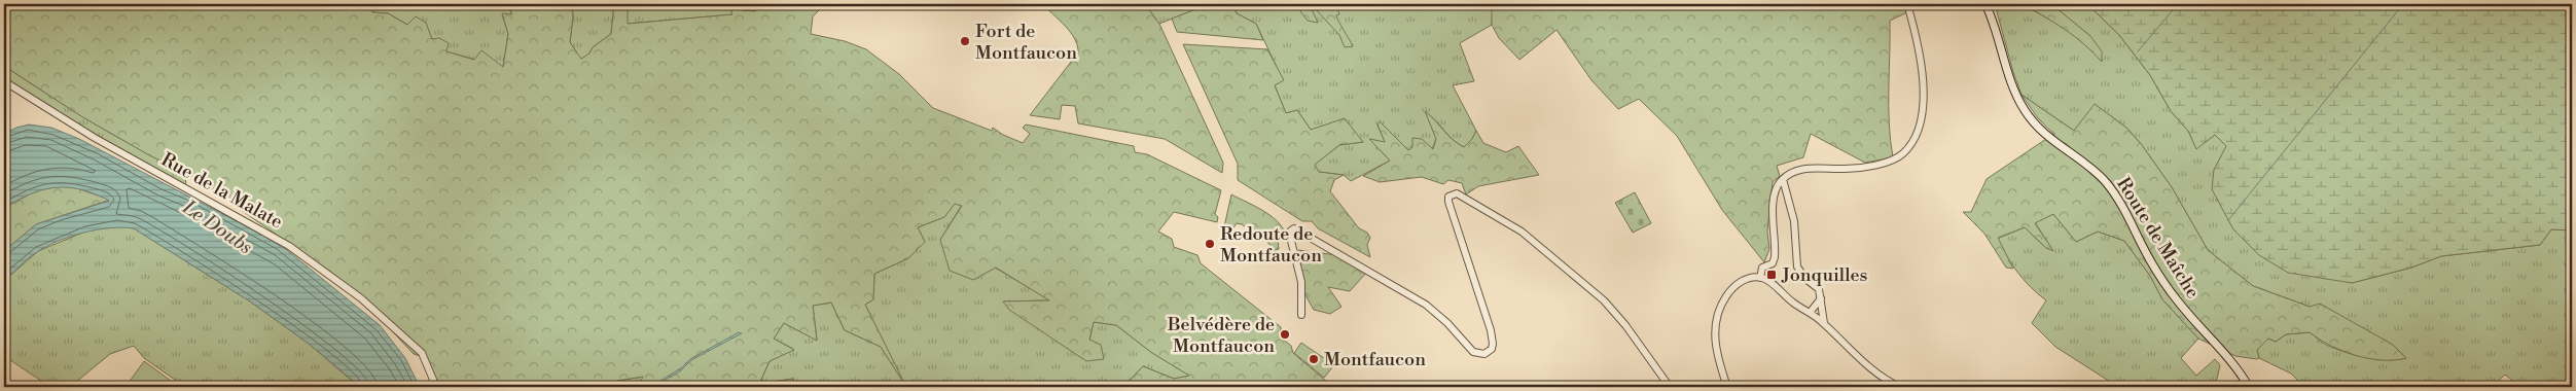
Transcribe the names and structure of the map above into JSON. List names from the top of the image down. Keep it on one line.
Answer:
{"streets":{"main road":["Route de Maîche"],"street":["Rue de la Malate"]},"water":["Le Doubs"],"places":{"other":["Fort de Montfaucon","Redoute de Montfaucon","Belvédère de Montfaucon","Montfaucon"],"transit":["Jonquilles"]}}
